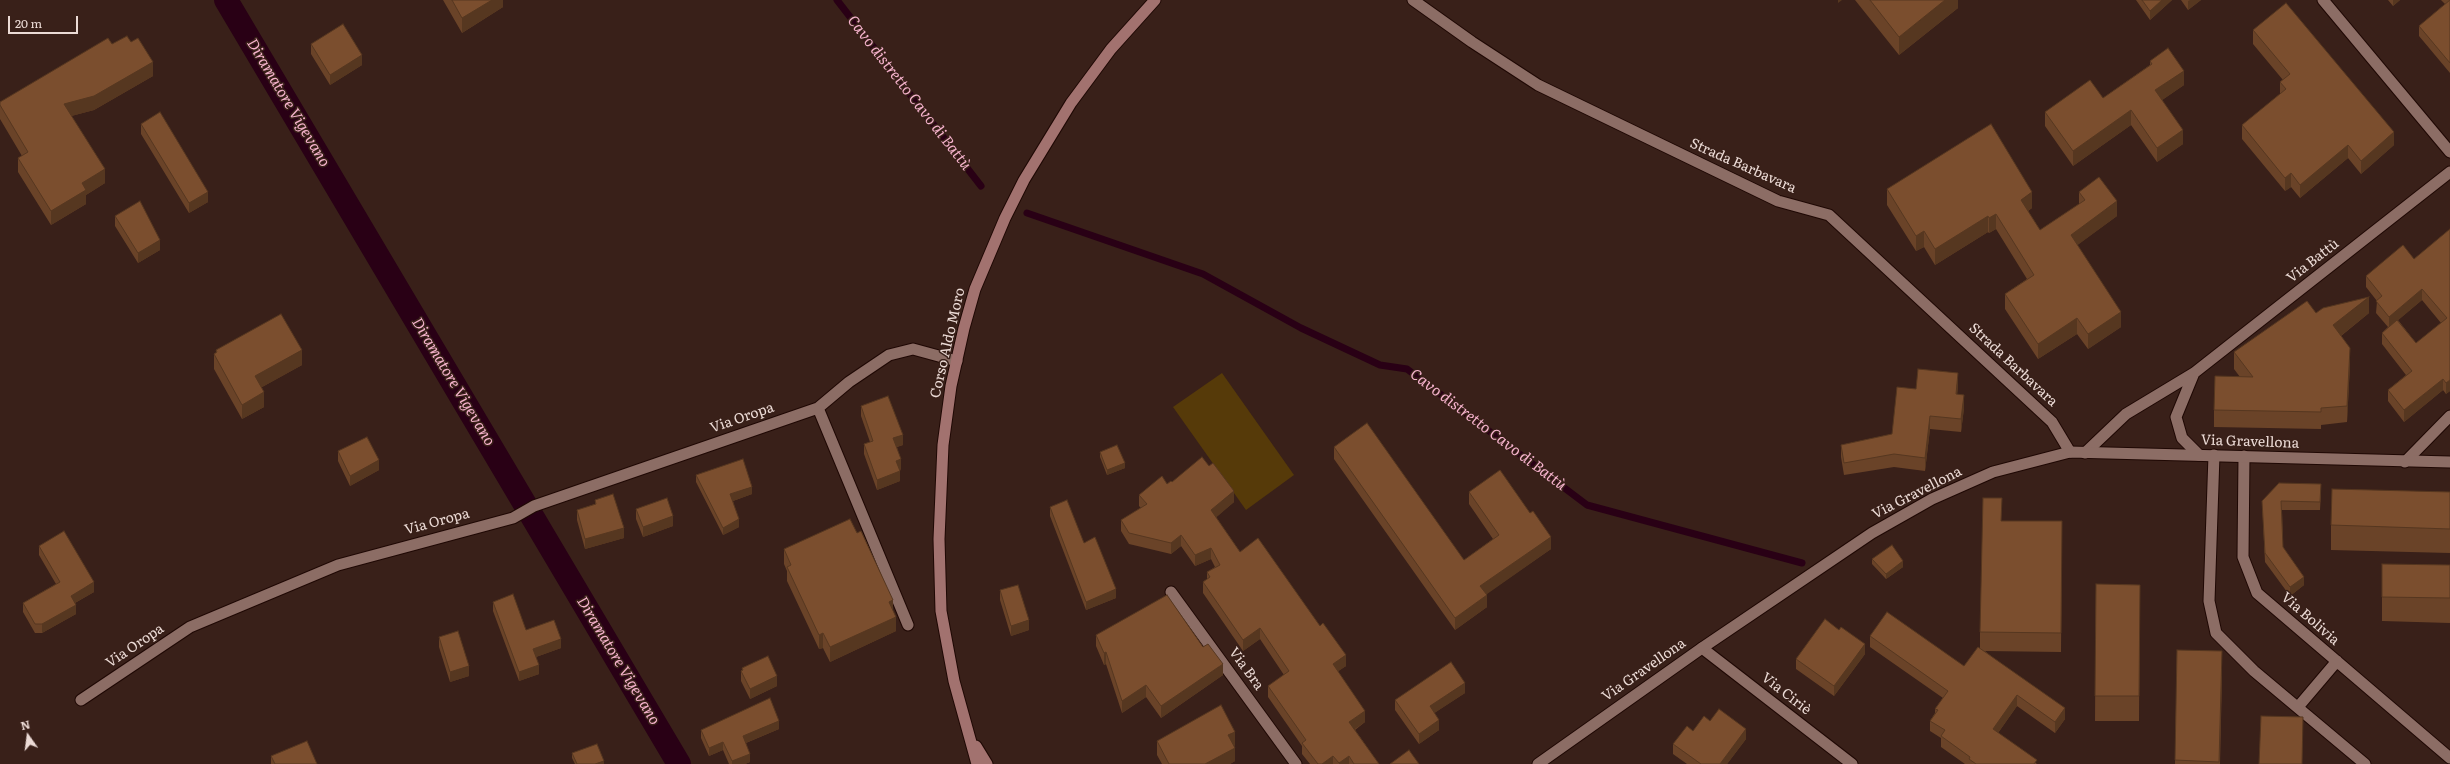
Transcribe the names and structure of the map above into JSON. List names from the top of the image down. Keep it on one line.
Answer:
{"streets":{"main road":["Corso Aldo Moro"],"street":["Strada Barbavara","Via Battù","Via Oropa","Via Gravellona","Via Bolivia","Via Bra","Via Ciriè"]},"crossings":[["Strada Barbavara","Via Gravellona"],["Via Battù","Via Gravellona"],["Corso Aldo Moro","Via Oropa"],["Via Gravellona","Via Bolivia"],["Via Gravellona","Via Ciriè"]],"water":["Cavo distretto Cavo di Battù","Diramatore Vigevano"],"scale_bar":"20 m","north":"top"}
